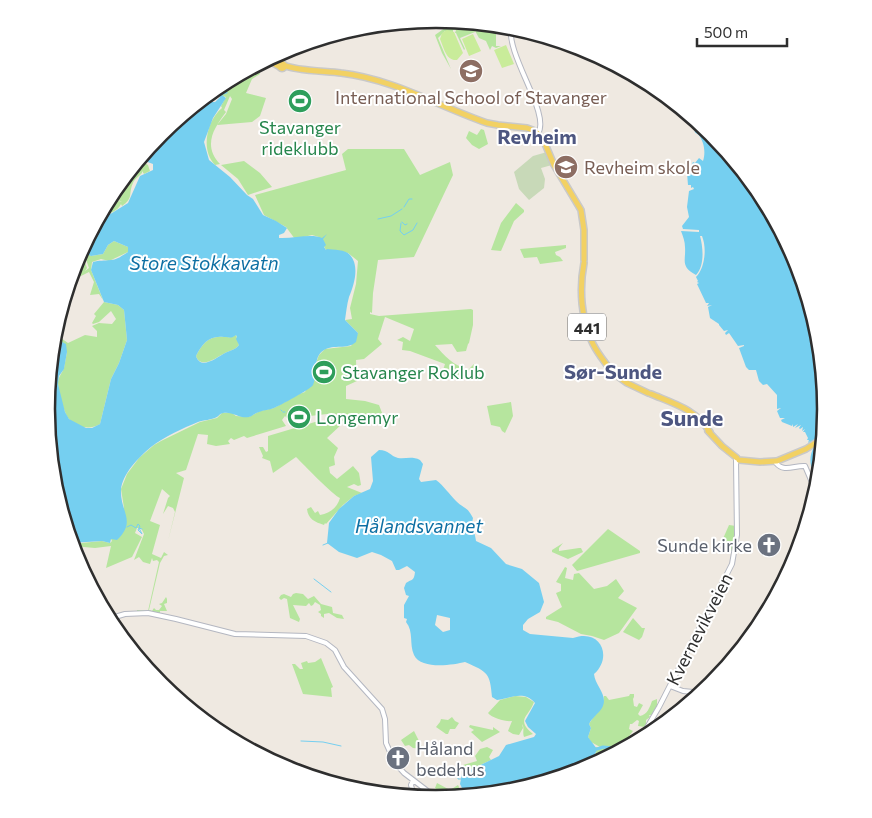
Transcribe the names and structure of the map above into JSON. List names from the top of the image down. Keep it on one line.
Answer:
{"streets":{"main road":["441","Kvernevikveien"]},"crossings":[["441","Kvernevikveien"]],"districts":["Revheim","Sør-Sunde","Sunde"],"water":["Store Stokkavatn","Hålandsvannet"],"places":{"school or university":["International School of Stavanger","Revheim skole"],"sports":["Stavanger rideklubb","Stavanger Roklub","Longemyr"],"church":["Sunde kirke","Håland bedehus"]},"scale_bar":"500 m"}
